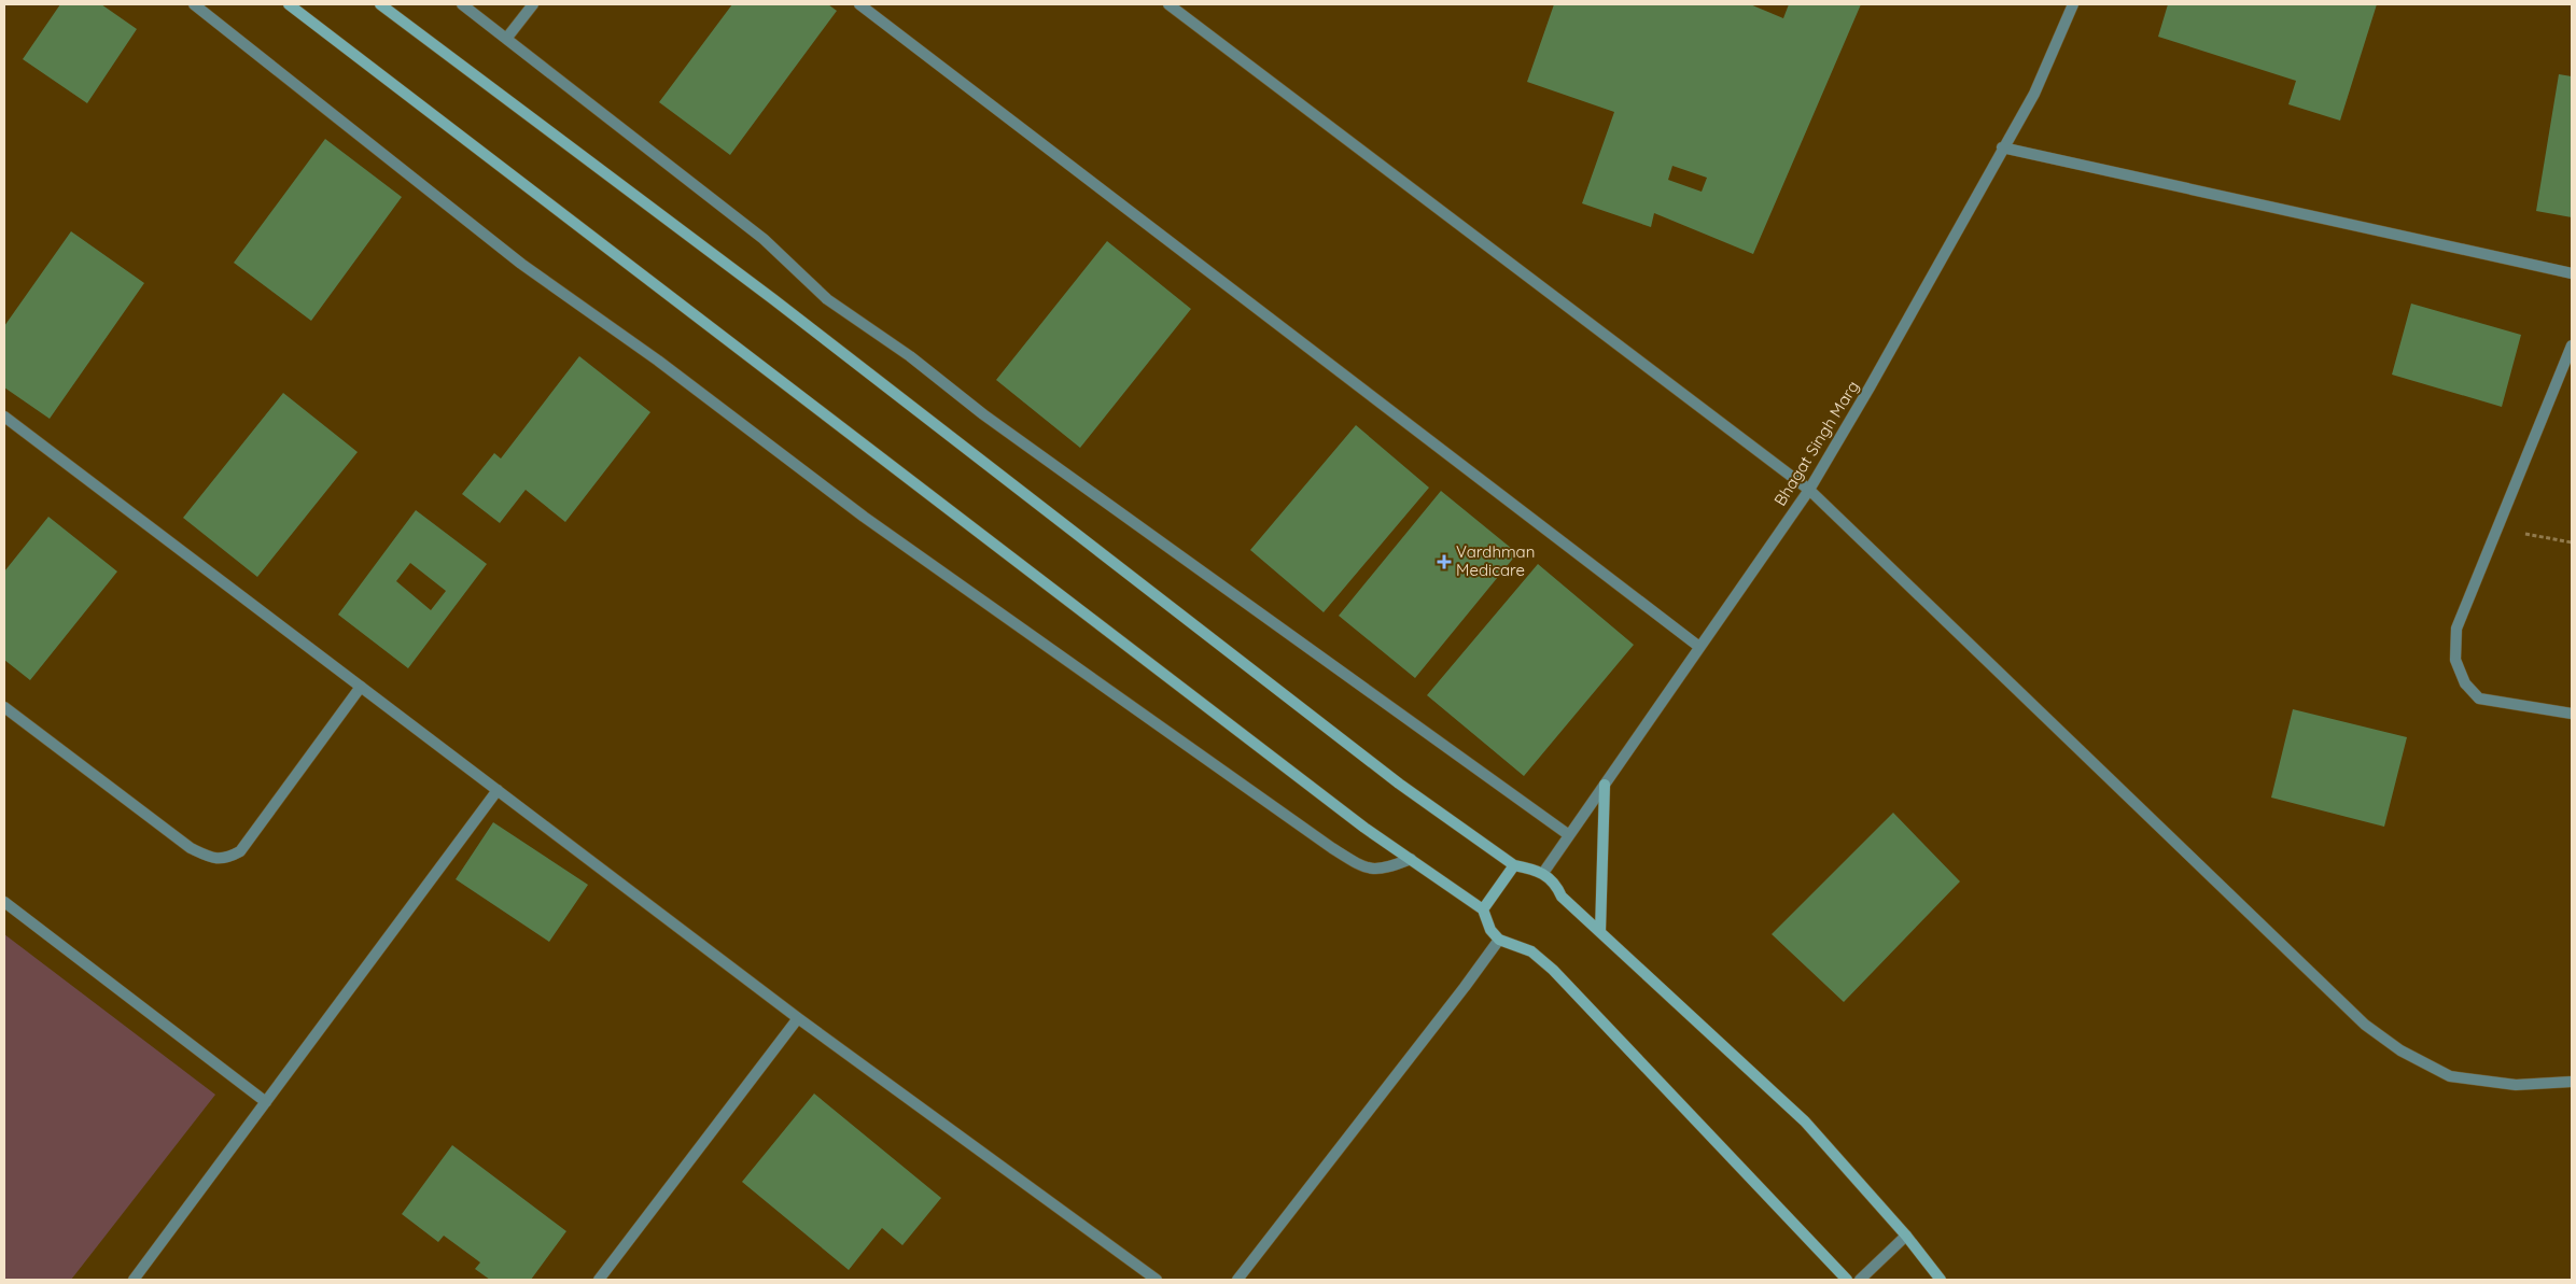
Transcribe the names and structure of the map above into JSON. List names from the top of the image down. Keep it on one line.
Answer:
{"streets":{"street":["Bhagat Singh Marg"]},"places":{"health":["Vardhman Medicare"]}}
